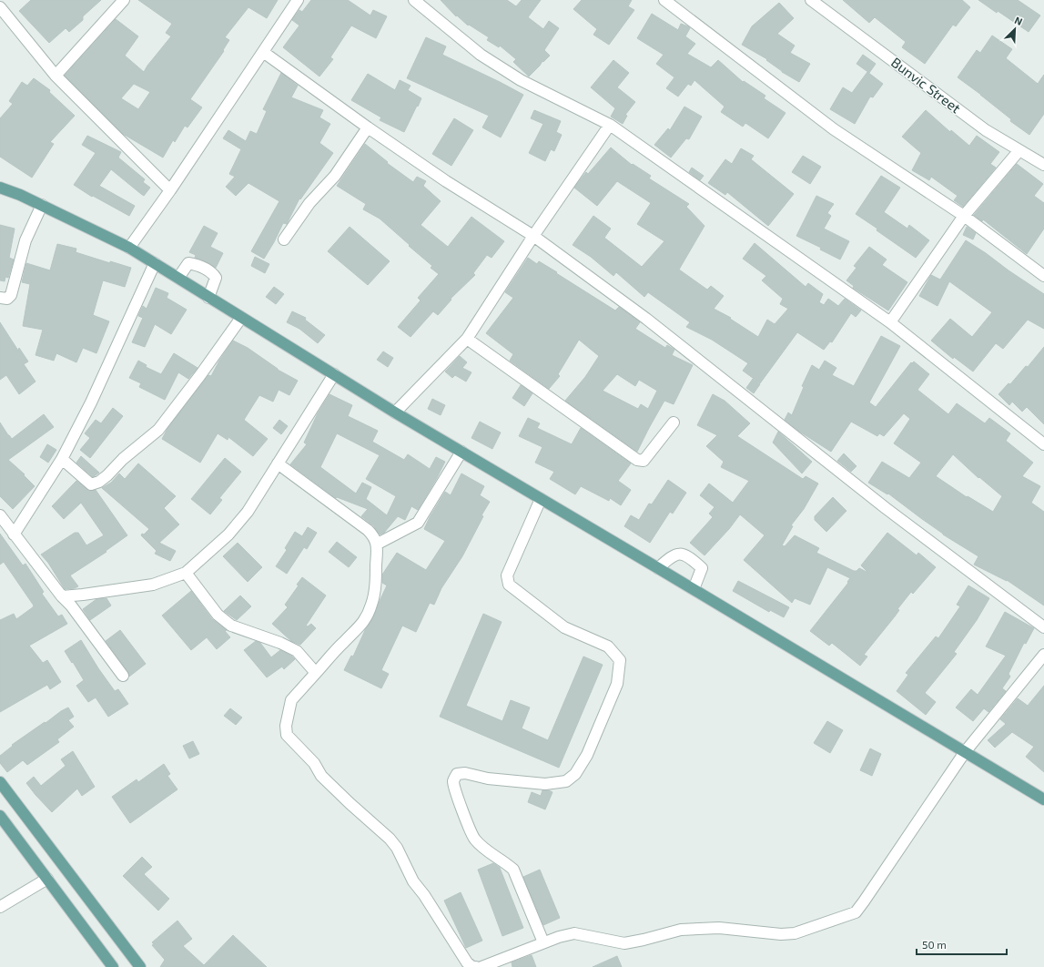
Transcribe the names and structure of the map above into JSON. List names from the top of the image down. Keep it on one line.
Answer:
{"streets":{"street":["Bunvic Street"]},"scale_bar":"50 m","north":"top right"}
